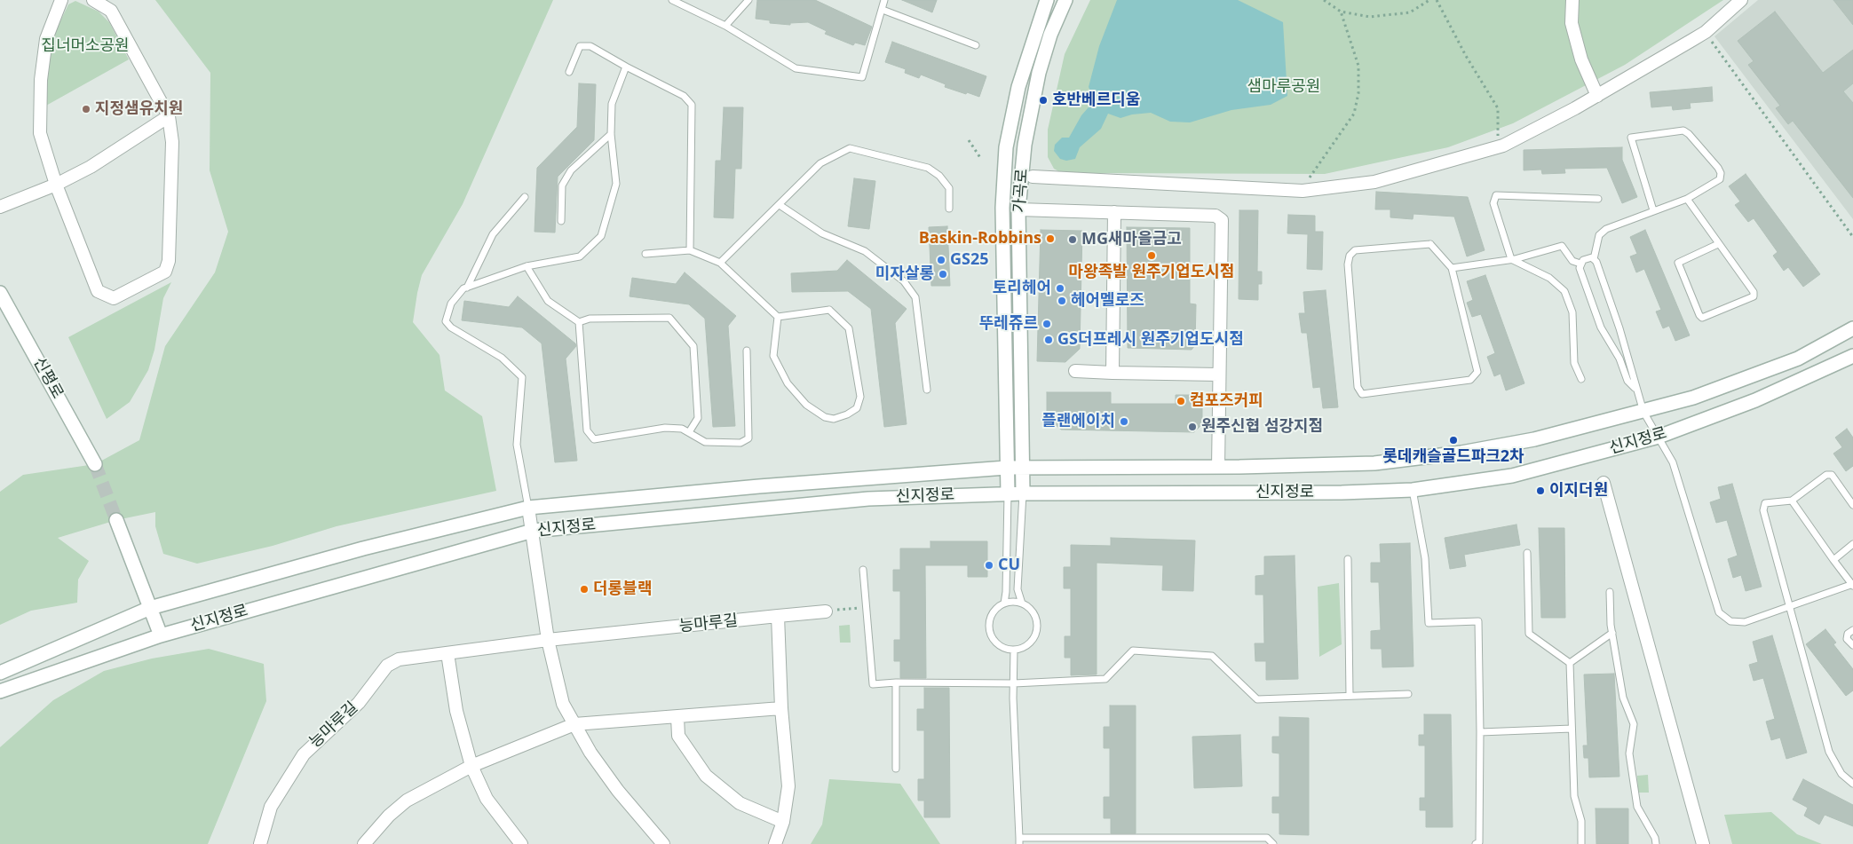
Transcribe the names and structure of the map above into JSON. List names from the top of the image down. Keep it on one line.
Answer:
{"streets":{"street":["가곡로","신평로","신지정로","능마루길"]},"crossings":[["가곡로","신지정로"]],"parks":["집너머소공원","샘마루공원"],"places":["호반베르디움","지정샘유치원","Baskin-Robbins","MG새마을금고","마왕족발 원주기업도시점","GS25","미자살롱","토리헤어","헤어멜로즈","뚜레쥬르","GS더프레시 원주기업도시점","컴포즈커피","플랜에이치","원주신협 섬강지점","롯데캐슬골드파크2차","이지더원","CU","더롱블랙"]}
